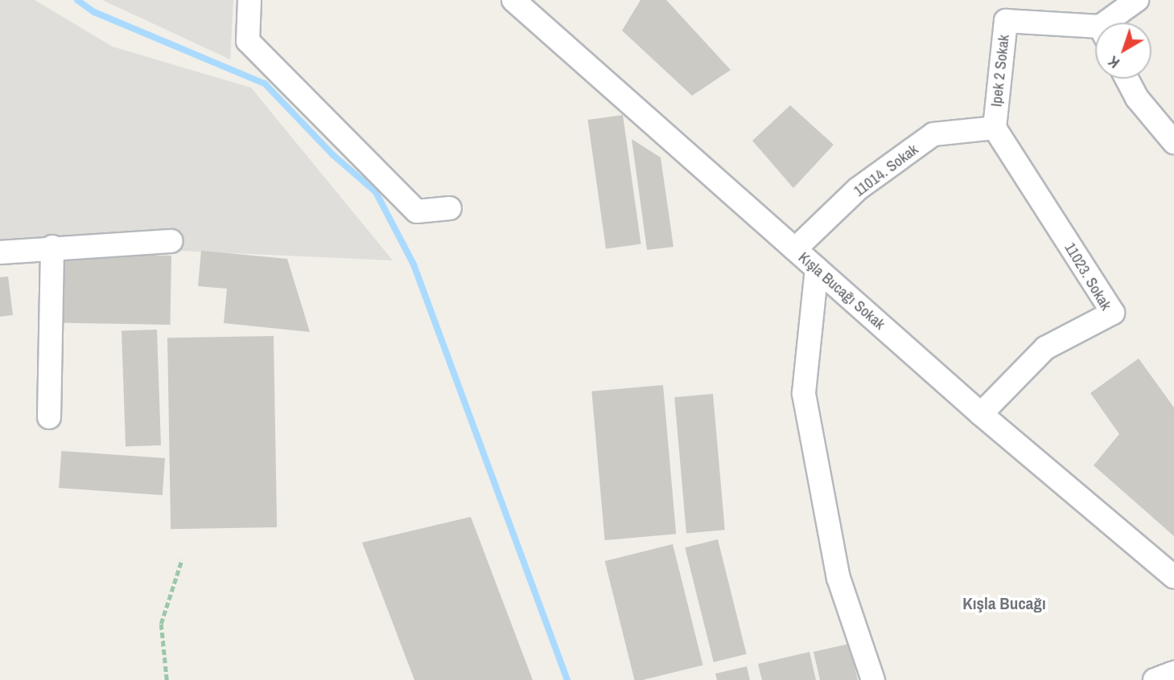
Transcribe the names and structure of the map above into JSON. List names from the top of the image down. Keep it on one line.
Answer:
{"streets":{"street":["Ipek 2 Sokak","11014. Sokak","11023. Sokak","Kışla Bucağı Sokak"]},"crossings":[["Ipek 2 Sokak","11014. Sokak"],["Ipek 2 Sokak","11023. Sokak"],["11014. Sokak","11023. Sokak"],["11014. Sokak","Kışla Bucağı Sokak"],["11023. Sokak","Kışla Bucağı Sokak"]],"districts":["Kışla Bucağı"],"north":"bottom left"}
